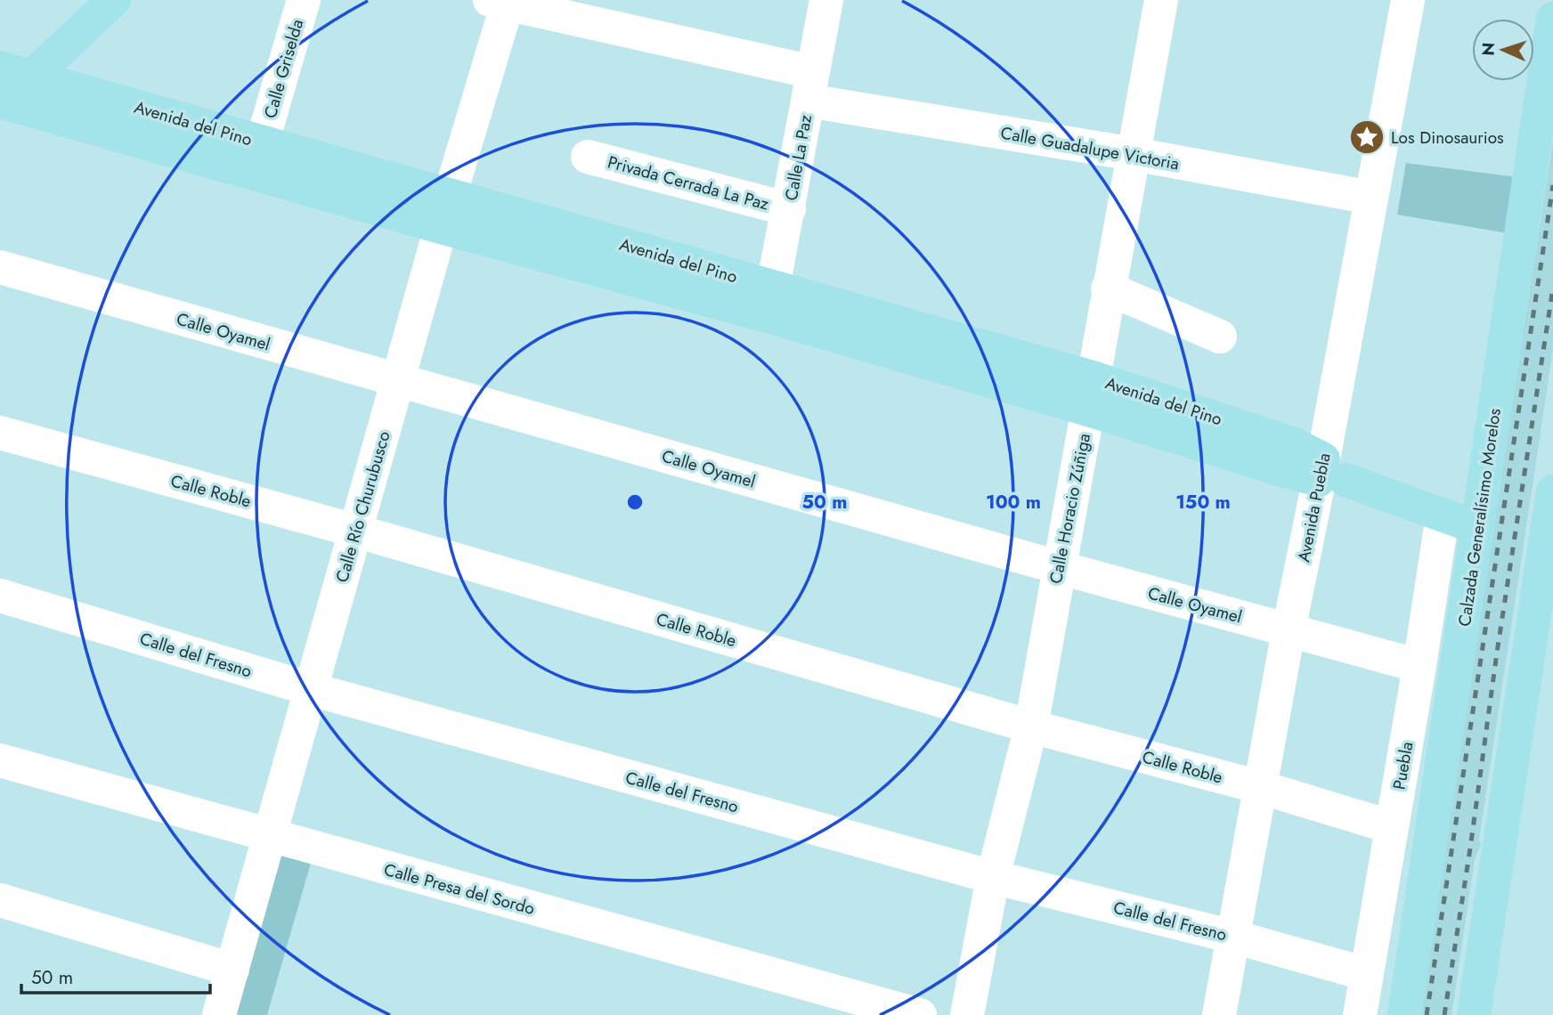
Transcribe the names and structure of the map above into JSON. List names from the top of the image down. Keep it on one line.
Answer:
{"streets":{"main road":["Avenida del Pino","Calzada Generalísimo Morelos"],"street":["Calle Griselda","Calle Guadalupe Victoria","Calle La Paz","Privada Cerrada La Paz","Calle Oyamel","Calle Roble","Calle Río Churubusco","Avenida Puebla","Calle Horacio Zúñiga","Calle del Fresno","Puebla","Calle Presa del Sordo"]},"crossings":[["Calle Griselda","Avenida del Pino"],["Avenida del Pino","Calle La Paz"],["Avenida del Pino","Calle Río Churubusco"],["Avenida del Pino","Avenida Puebla"],["Avenida del Pino","Calle Horacio Zúñiga"],["Avenida del Pino","Calzada Generalísimo Morelos"],["Avenida del Pino","Puebla"],["Calle Guadalupe Victoria","Calle La Paz"],["Calle Guadalupe Victoria","Calle Río Churubusco"],["Calle Guadalupe Victoria","Avenida Puebla"],["Calle Guadalupe Victoria","Calle Horacio Zúñiga"],["Calle La Paz","Privada Cerrada La Paz"],["Calle Oyamel","Calle Río Churubusco"],["Calle Oyamel","Avenida Puebla"],["Calle Oyamel","Calle Horacio Zúñiga"],["Calle Oyamel","Puebla"],["Calle Roble","Calle Río Churubusco"],["Calle Roble","Avenida Puebla"],["Calle Roble","Calle Horacio Zúñiga"],["Calle Roble","Puebla"],["Calle Río Churubusco","Calle del Fresno"],["Calle Río Churubusco","Calle Presa del Sordo"],["Avenida Puebla","Calle del Fresno"],["Calle Horacio Zúñiga","Calle del Fresno"],["Calle del Fresno","Puebla"]],"places":{"place":["Los Dinosaurios"]},"scale_bar":"50 m","north":"left","rings":["50 m","100 m","150 m"]}
